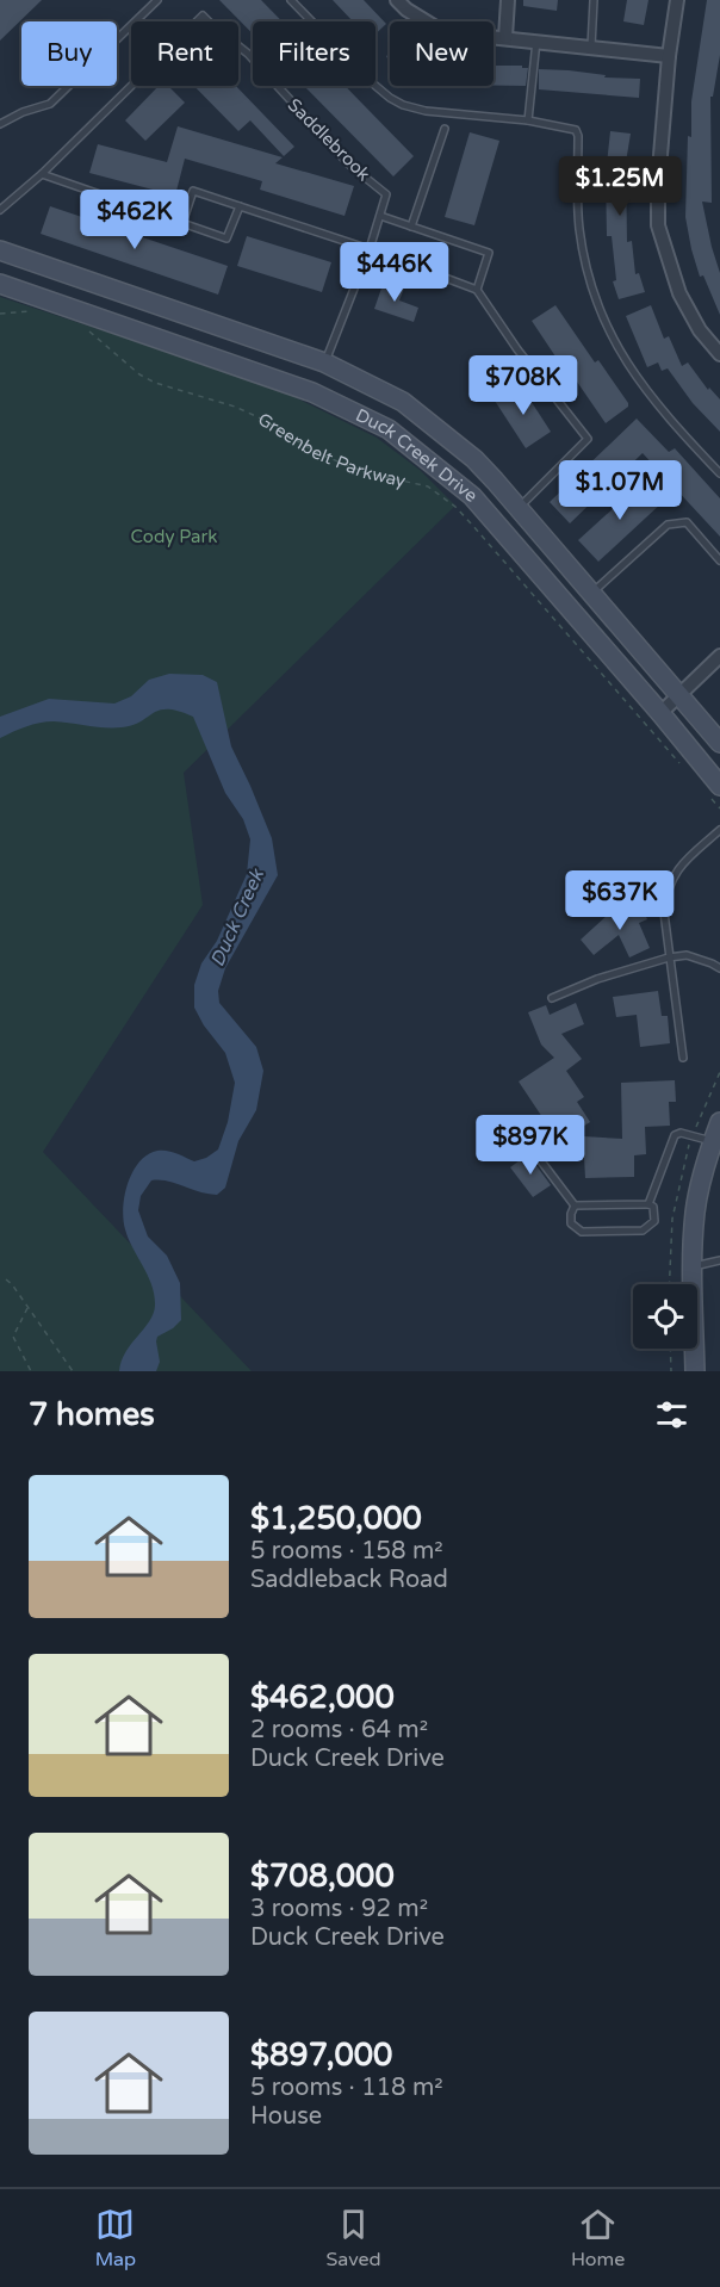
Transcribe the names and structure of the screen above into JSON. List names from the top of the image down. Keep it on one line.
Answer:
{"streets":{"main road":["Duck Creek Drive"],"lane":["Saddlebrook"],"path":["Greenbelt Parkway"]},"crossings":[["Saddlebrook","Duck Creek Drive"]],"water":["Duck Creek"],"parks":["Cody Park"],"page":{"chip":["Buy","Rent","Filters","New"],"price":["$1.25M","$462K","$446K","$708K","$1.07M","$637K","$897K"],"heading":"7 homes","list":[{"name":"$1,250,000","note":"5 rooms · 158 m² · Saddleback Road"},{"name":"$462,000","note":"2 rooms · 64 m² · Duck Creek Drive"},{"name":"$708,000","note":"3 rooms · 92 m² · Duck Creek Drive"},{"name":"$897,000","note":"5 rooms · 118 m² · House"}],"tabs":["Map","Saved","Home"]}}
